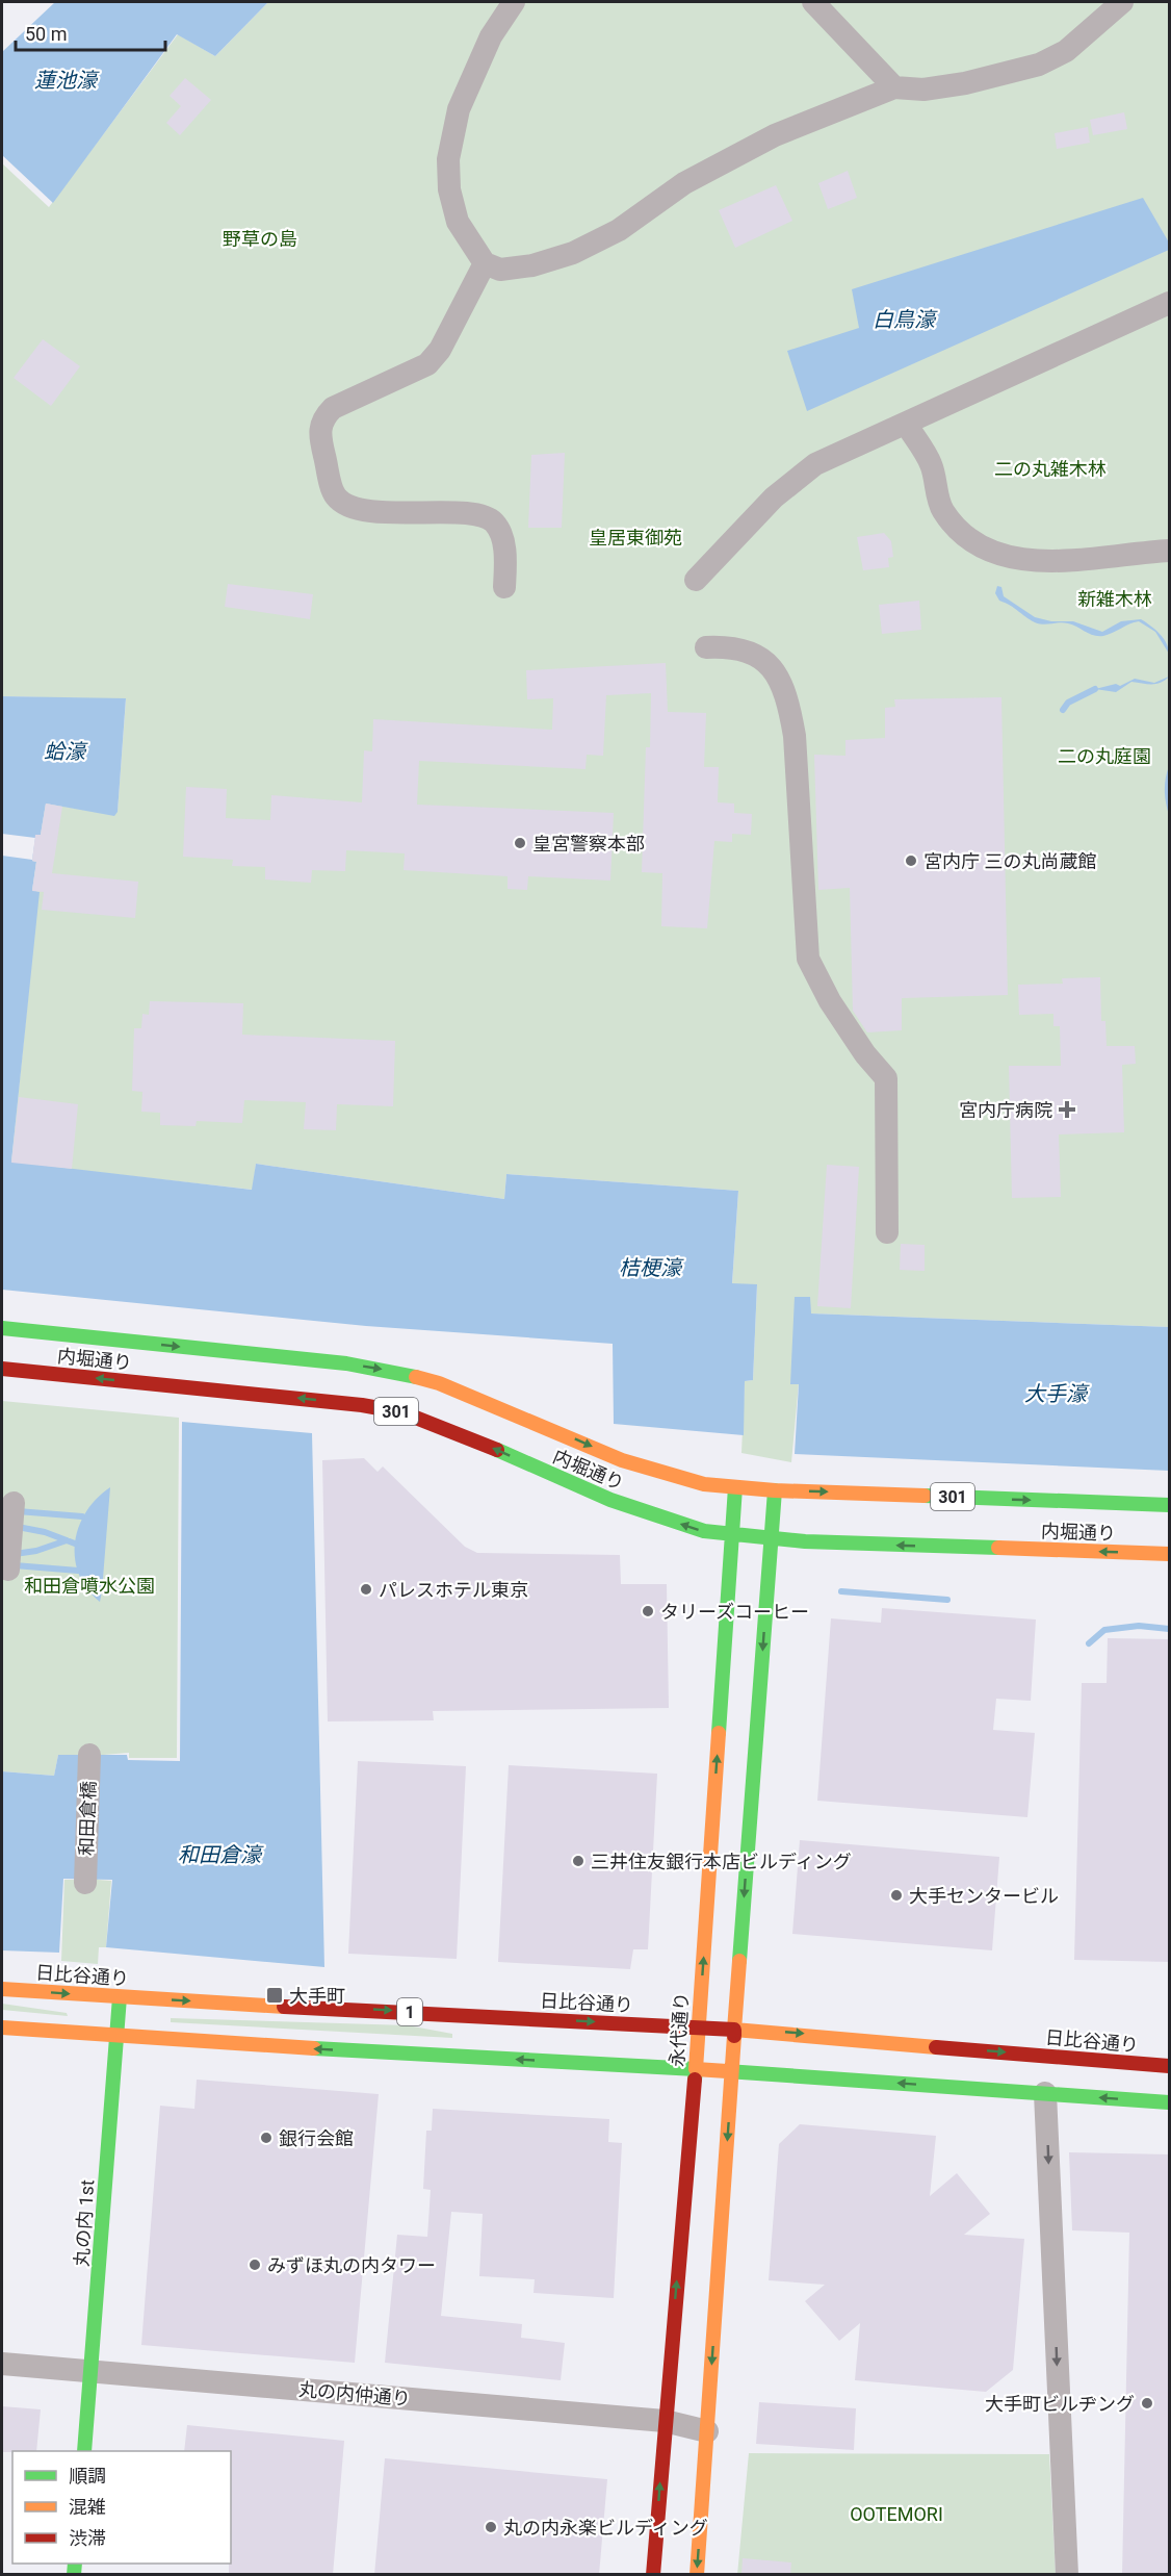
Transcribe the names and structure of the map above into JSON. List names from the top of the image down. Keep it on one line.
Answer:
{"streets":{"main road":["内堀通り","301","日比谷通り","1","永代通り","丸の内 1st"],"street":["和田倉橋","丸の内仲通り"]},"crossings":[["内堀通り","永代通り"],["日比谷通り","永代通り"],["日比谷通り","丸の内 1st"],["1","永代通り"],["1","丸の内 1st"],["永代通り","丸の内仲通り"],["丸の内 1st","丸の内仲通り"]],"water":["蓮池濠","白鳥濠","蛤濠","桔梗濠","大手濠","和田倉濠"],"parks":["野草の島","二の丸雑木林","皇居東御苑","新雑木林","二の丸庭園","和田倉噴水公園","OOTEMORI"],"places":{"other":["皇宮警察本部","宮内庁 三の丸尚蔵館","パレスホテル東京","タリーズコーヒー","三井住友銀行本店ビルディング","大手センタービル","銀行会館","みずほ丸の内タワー","大手町ビルヂング","丸の内永楽ビルディング"],"health":["宮内庁病院"],"transit":["大手町"]},"legend":["順調","混雑","渋滞"],"scale_bar":"50 m"}
